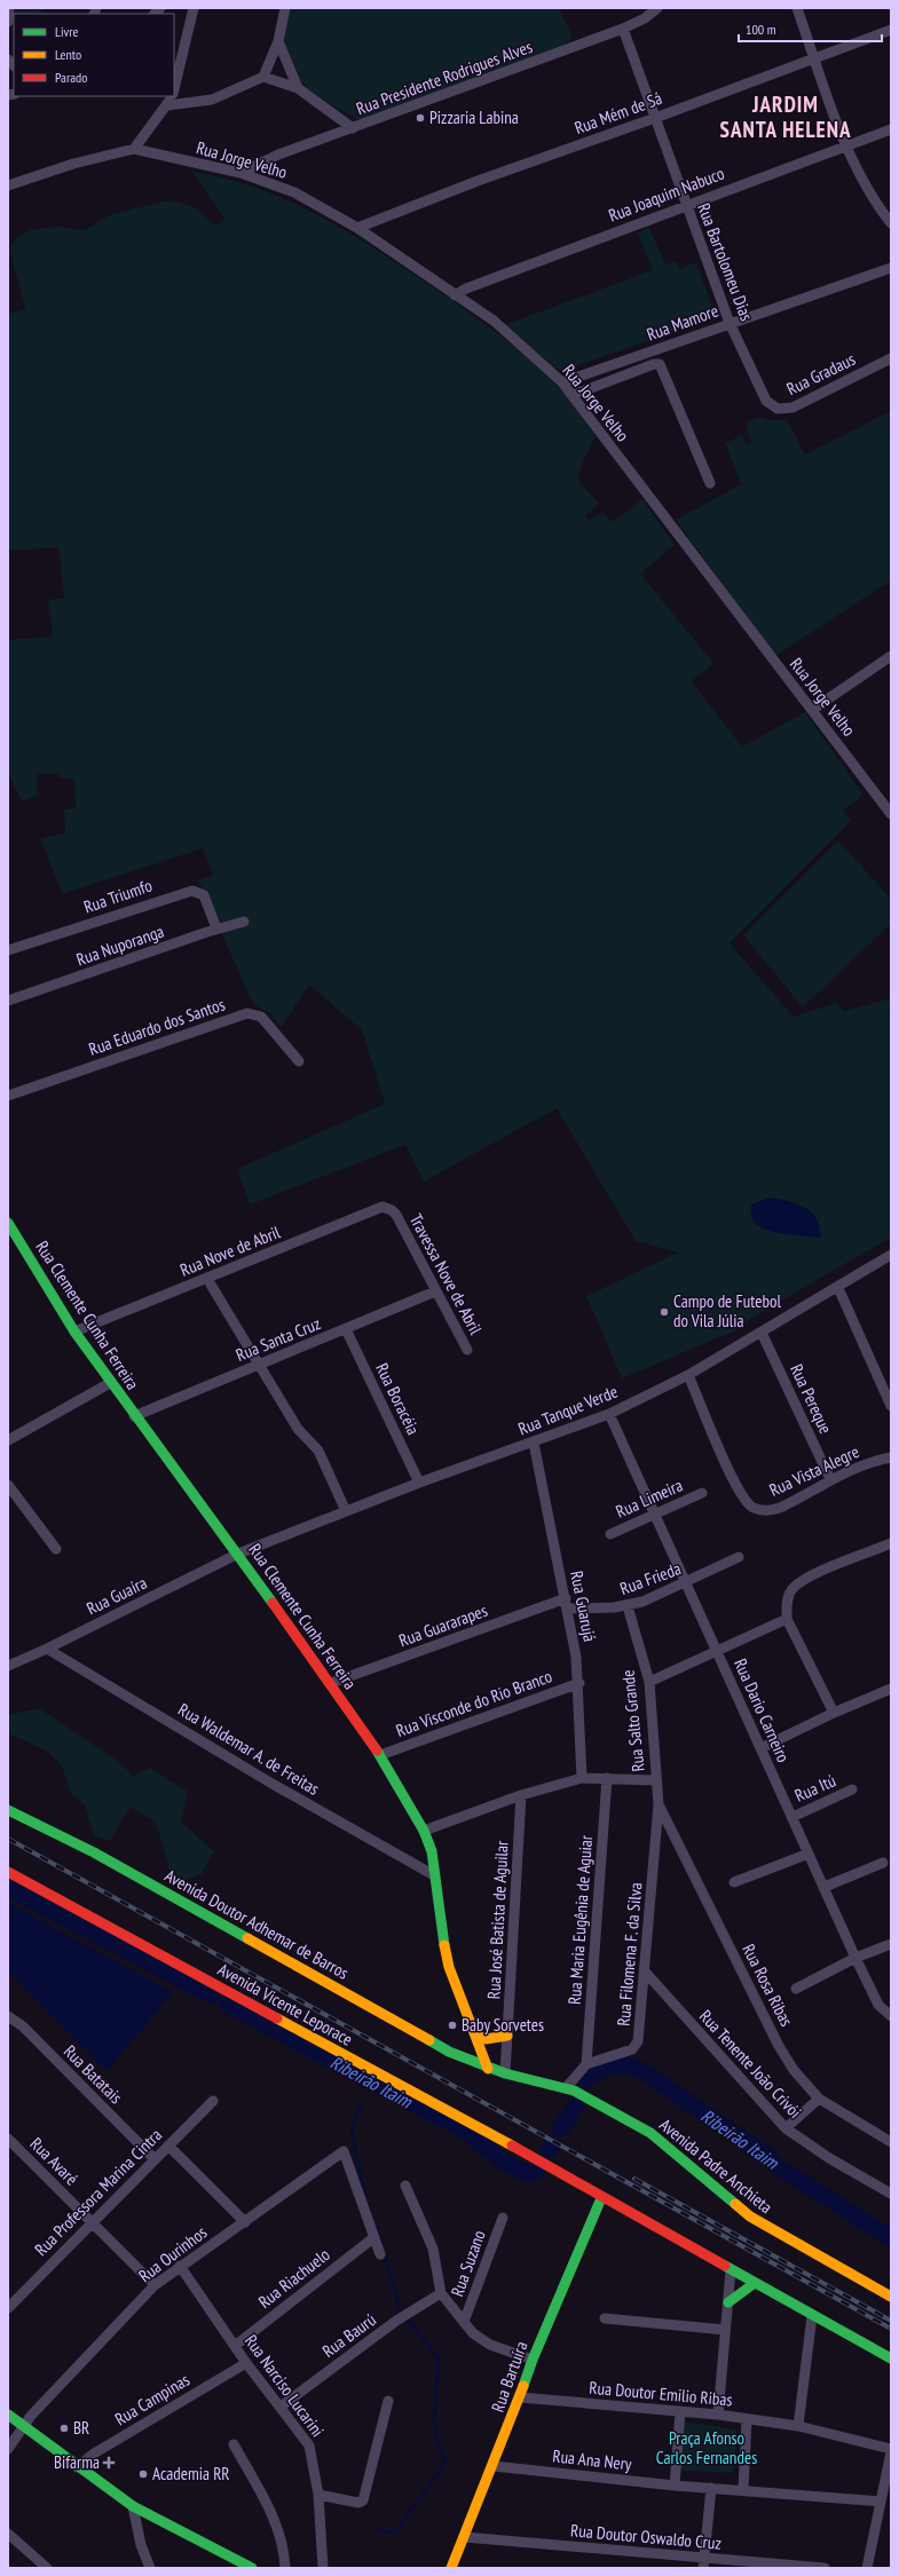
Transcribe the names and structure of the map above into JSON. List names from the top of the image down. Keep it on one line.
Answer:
{"streets":{"main road":["Rua Clemente Cunha Ferreira","Avenida Doutor Adhemar de Barros","Avenida Vicente Leporace","Avenida Padre Anchieta","Rua Bartuíra"],"street":["Rua Presidente Rodrigues Alves","Rua Mém de Sá","Rua Jorge Velho","Rua Joaquim Nabuco","Rua Bartolomeu Dias","Rua Mamore","Rua Gradaus","Rua Triumfo","Rua Nuporanga","Rua Eduardo dos Santos","Rua Nove de Abril","Travessa Nove de Abril","Rua Santa Cruz","Rua Boracéia","Rua Pereque","Rua Tanque Verde","Rua Vista Alegre","Rua Limeira","Rua Frieda","Rua Guaíra","Rua Guarujá","Rua Guararapes","Rua Visconde do Rio Branco","Rua Dario Carneiro","Rua Salto Grande","Rua Waldemar A. de Freitas","Rua Itú","Rua José Batista de Aguilar","Rua Maria Eugênia de Aguiar","Rua Filomena F. da Silva","Rua Rosa Ribas","Rua Tenente João Crivói","Rua Batatais","Rua Avaré","Rua Professora Marina Cintra","Rua Ourinhos","Rua Suzano","Rua Riachuelo","Rua Baurú","Rua Narciso Lucarini","Rua Doutor Emilio Ribas","Rua Campinas","Rua Ana Nery","Rua Doutor Oswaldo Cruz"]},"crossings":[["Rua Presidente Rodrigues Alves","Rua Jorge Velho"],["Rua Presidente Rodrigues Alves","Rua Bartolomeu Dias"],["Rua Mém de Sá","Rua Jorge Velho"],["Rua Mém de Sá","Rua Bartolomeu Dias"],["Rua Jorge Velho","Rua Joaquim Nabuco"],["Rua Jorge Velho","Rua Mamore"],["Rua Joaquim Nabuco","Rua Bartolomeu Dias"],["Rua Bartolomeu Dias","Rua Mamore"],["Rua Bartolomeu Dias","Rua Gradaus"],["Rua Triumfo","Rua Nuporanga"],["Rua Nove de Abril","Travessa Nove de Abril"],["Rua Nove de Abril","Rua Clemente Cunha Ferreira"],["Travessa Nove de Abril","Rua Santa Cruz"],["Rua Clemente Cunha Ferreira","Rua Santa Cruz"],["Rua Clemente Cunha Ferreira","Rua Tanque Verde"],["Rua Clemente Cunha Ferreira","Rua Guaíra"],["Rua Clemente Cunha Ferreira","Rua Guararapes"],["Rua Clemente Cunha Ferreira","Rua Visconde do Rio Branco"],["Rua Clemente Cunha Ferreira","Rua Waldemar A. de Freitas"],["Rua Clemente Cunha Ferreira","Avenida Doutor Adhemar de Barros"],["Rua Clemente Cunha Ferreira","Avenida Padre Anchieta"],["Rua Santa Cruz","Rua Boracéia"],["Rua Boracéia","Rua Tanque Verde"],["Rua Pereque","Rua Tanque Verde"],["Rua Pereque","Rua Vista Alegre"],["Rua Tanque Verde","Rua Vista Alegre"],["Rua Tanque Verde","Rua Guaíra"],["Rua Tanque Verde","Rua Guarujá"],["Rua Tanque Verde","Rua Dario Carneiro"],["Rua Limeira","Rua Dario Carneiro"],["Rua Frieda","Rua Guarujá"],["Rua Frieda","Rua Guararapes"],["Rua Frieda","Rua Dario Carneiro"],["Rua Frieda","Rua Salto Grande"],["Rua Guaíra","Rua Waldemar A. de Freitas"],["Rua Guarujá","Rua Guararapes"],["Rua Guarujá","Rua Visconde do Rio Branco"],["Rua Dario Carneiro","Rua Itú"],["Rua Salto Grande","Rua Filomena F. da Silva"],["Rua José Batista de Aguilar","Avenida Padre Anchieta"],["Rua Maria Eugênia de Aguiar","Rua Filomena F. da Silva"],["Avenida Doutor Adhemar de Barros","Avenida Padre Anchieta"],["Rua Filomena F. da Silva","Rua Rosa Ribas"],["Rua Filomena F. da Silva","Rua Tenente João Crivói"],["Rua Filomena F. da Silva","Avenida Padre Anchieta"],["Avenida Vicente Leporace","Rua Bartuíra"],["Rua Batatais","Rua Professora Marina Cintra"],["Rua Avaré","Rua Professora Marina Cintra"],["Rua Avaré","Rua Ourinhos"],["Rua Ourinhos","Rua Riachuelo"],["Rua Ourinhos","Rua Narciso Lucarini"],["Rua Riachuelo","Rua Narciso Lucarini"],["Rua Baurú","Rua Narciso Lucarini"],["Rua Bartuíra","Rua Doutor Emilio Ribas"],["Rua Bartuíra","Rua Ana Nery"],["Rua Bartuíra","Rua Doutor Oswaldo Cruz"],["Rua Narciso Lucarini","Rua Campinas"]],"districts":["JARDIM SANTA HELENA"],"water":["Ribeirão Itaim"],"parks":["Praça Afonso Carlos Fernandes"],"places":{"other":["Pizzaria Labina","Campo de Futebol do Vila Júlia","Baby Sorvetes","BR","Academia RR"],"health":["Bifarma"]},"legend":["Livre","Lento","Parado"],"scale_bar":"100 m"}
